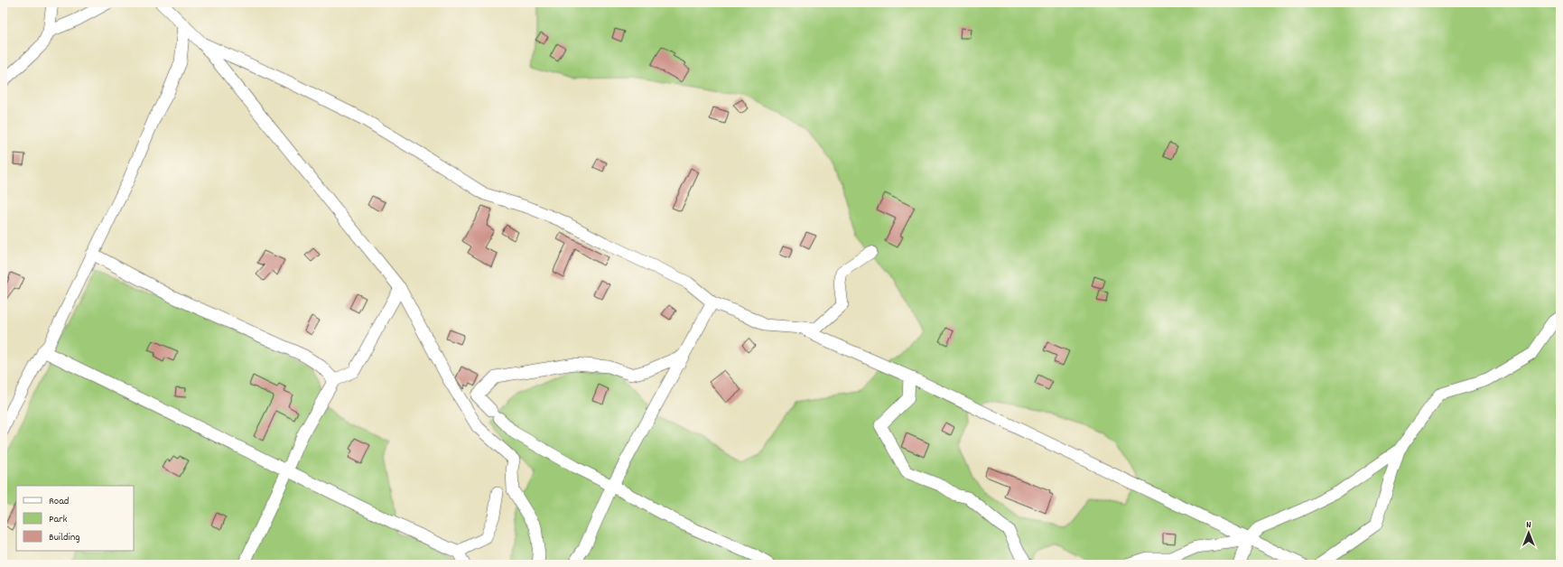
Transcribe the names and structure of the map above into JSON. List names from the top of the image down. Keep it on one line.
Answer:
{"legend":["Road","Park","Building"],"north":"top"}
